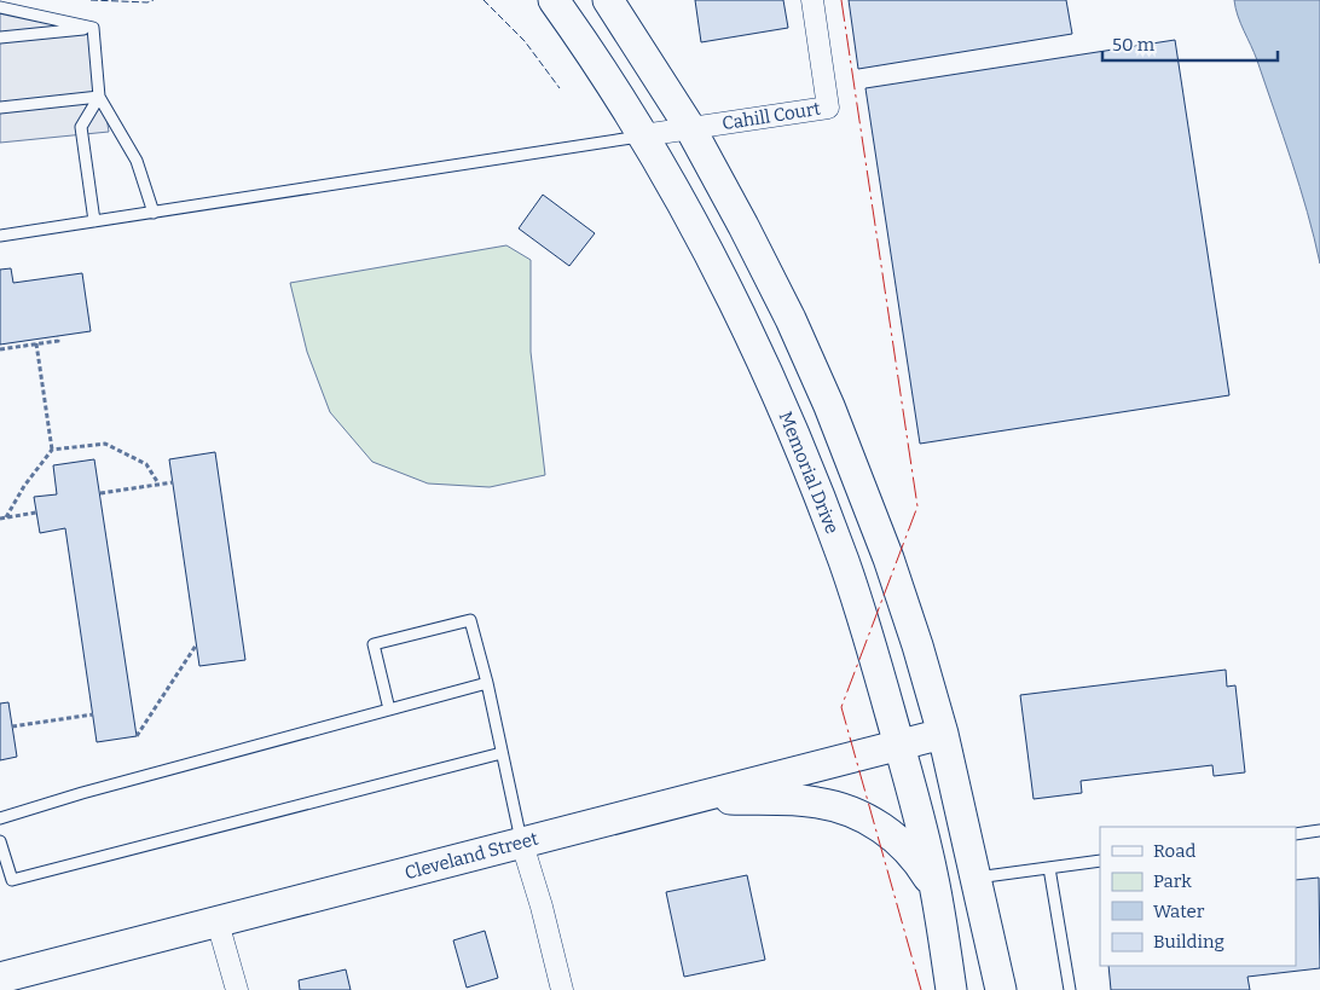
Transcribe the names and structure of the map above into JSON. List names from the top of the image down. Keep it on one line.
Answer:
{"streets":{"main road":["Memorial Drive","Cleveland Street"],"street":["Cahill Court"]},"crossings":[["Cahill Court","Memorial Drive"],["Memorial Drive","Cleveland Street"]],"legend":["Road","Park","Water","Building"],"scale_bar":"50 m"}
